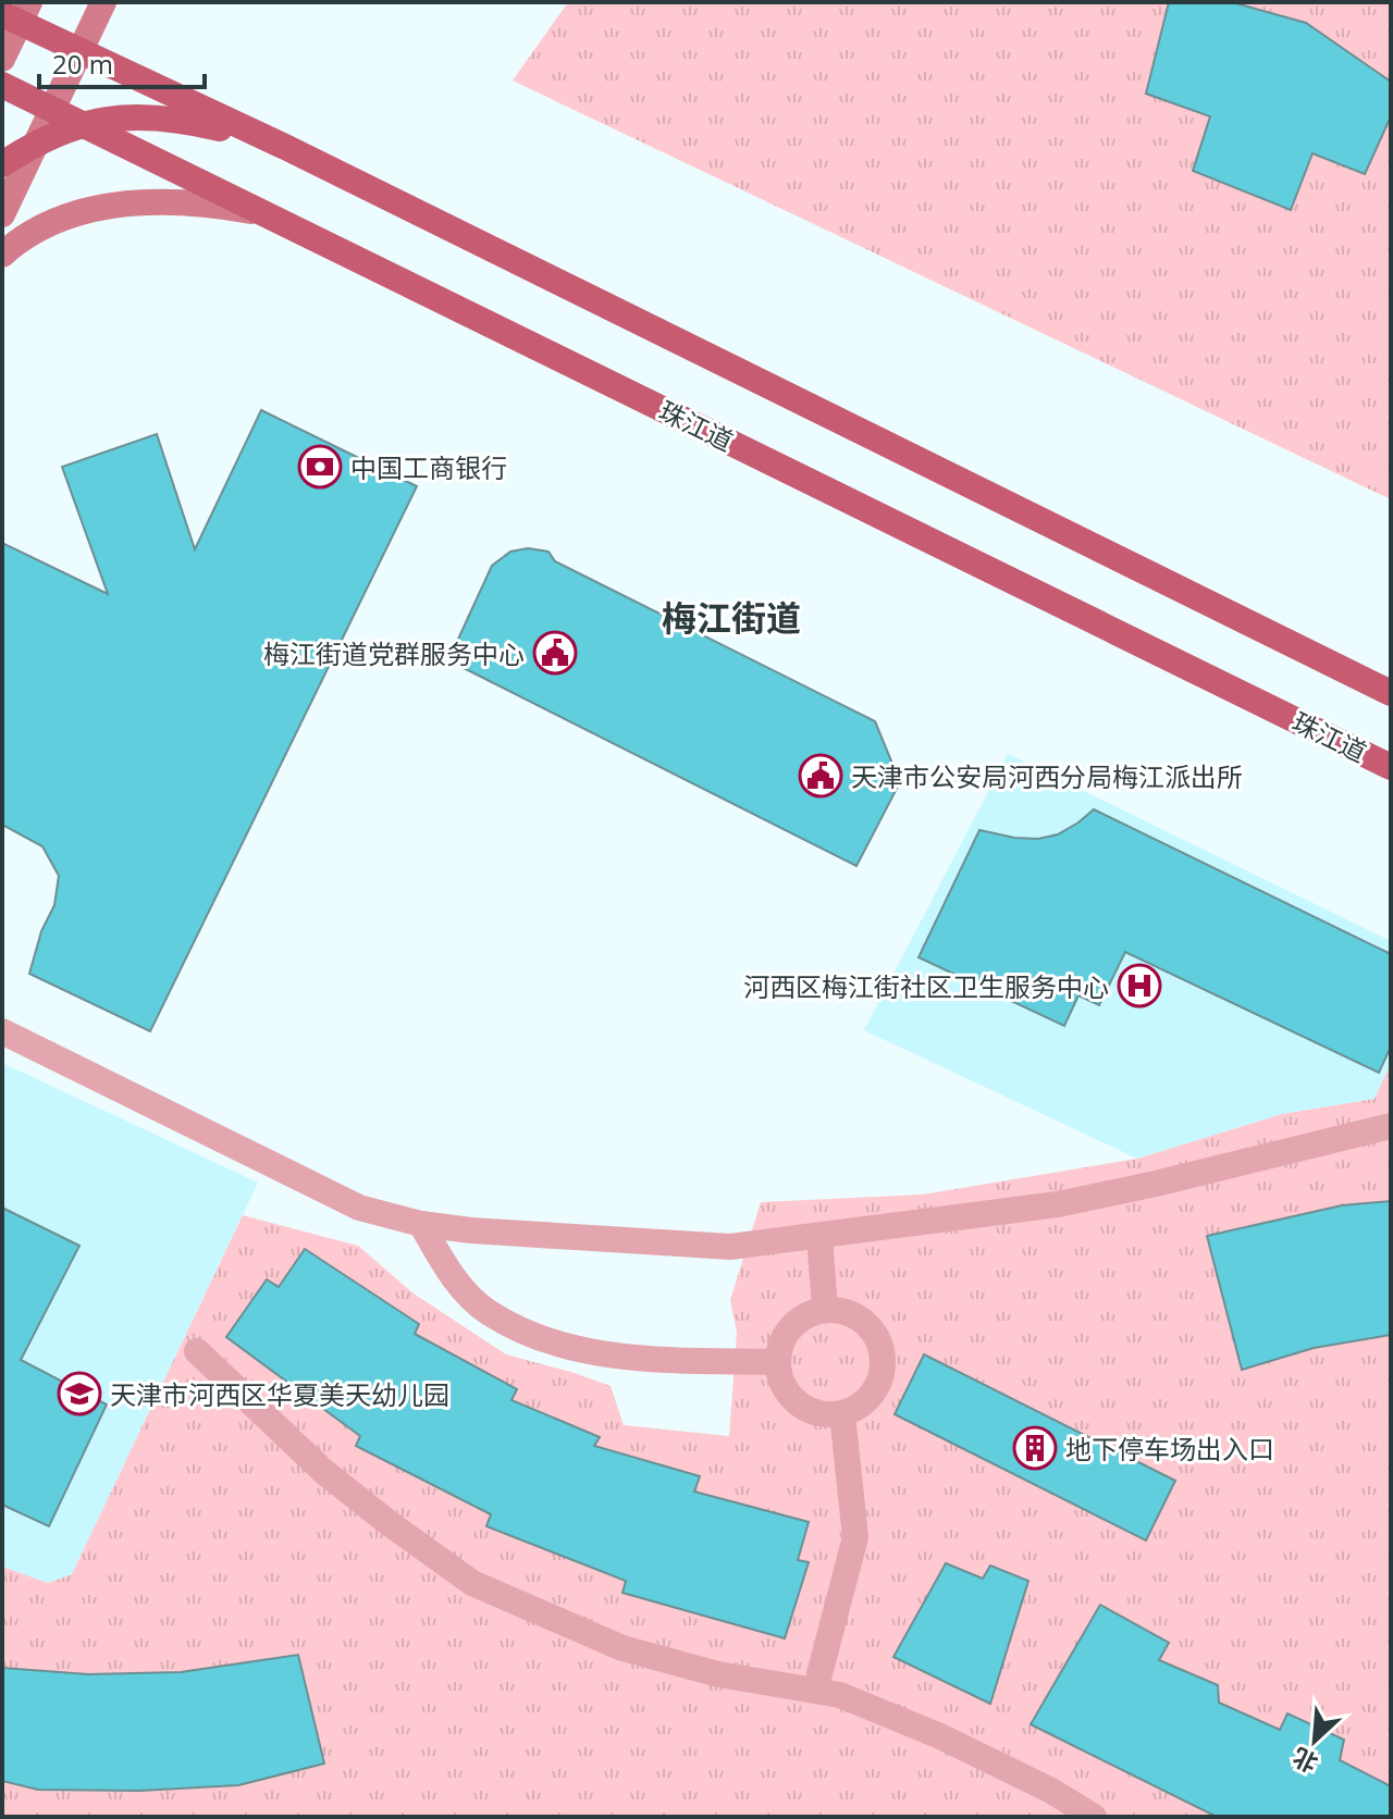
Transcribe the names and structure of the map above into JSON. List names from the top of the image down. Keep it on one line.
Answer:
{"streets":{"main road":["珠江道"]},"districts":["梅江街道"],"places":{"bank":["中国工商银行"],"public building":["梅江街道党群服务中心","天津市公安局河西分局梅江派出所"],"hospital":["河西区梅江街社区卫生服务中心"],"school or university":["天津市河西区华夏美天幼儿园"],"building":["地下停车场出入口"]},"scale_bar":"20 m","north":"bottom left"}
